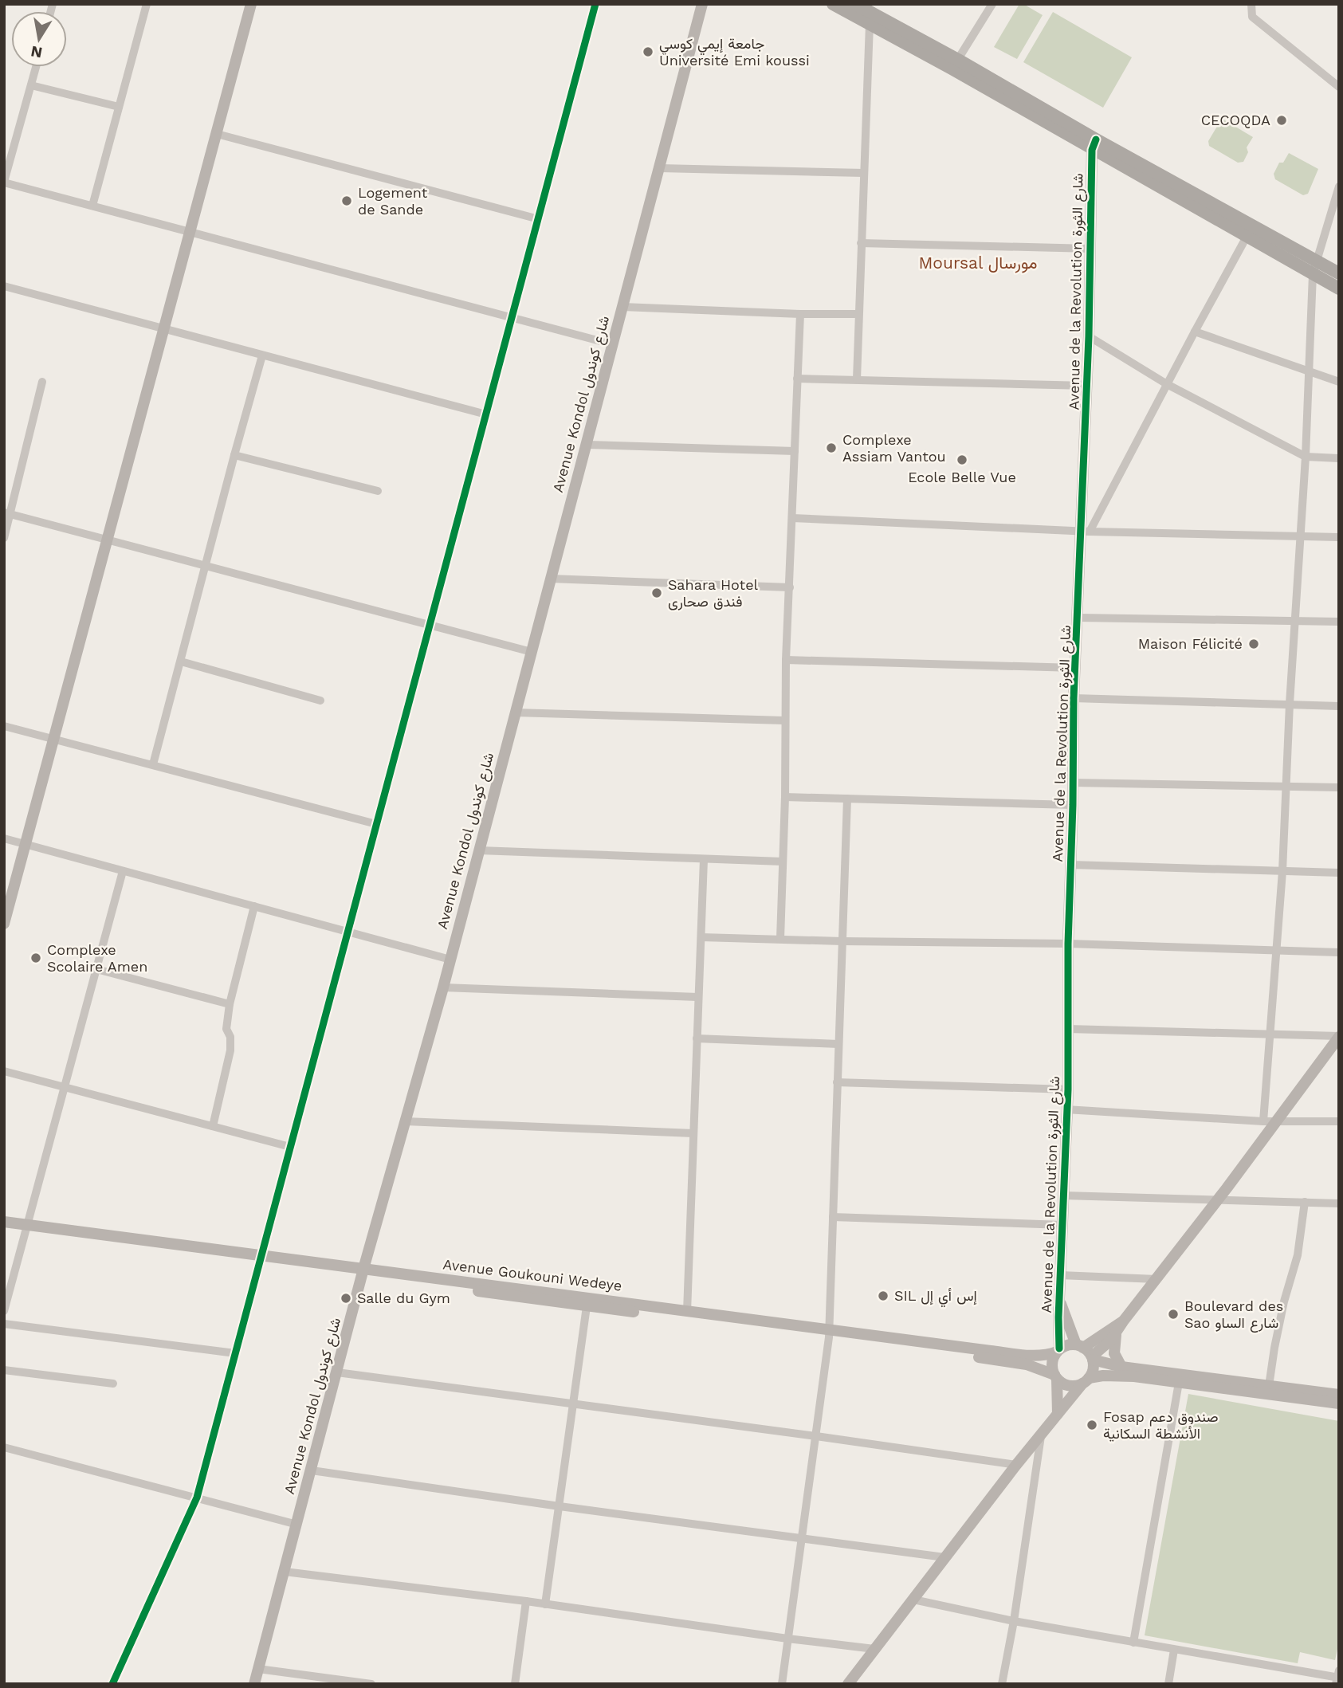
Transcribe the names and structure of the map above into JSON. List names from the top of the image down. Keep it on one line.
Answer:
{"streets":{"street":["Avenue de la Revolution شارع الثورة","Avenue Kondol شارع كوندول","Avenue Goukouni Wedeye"]},"crossings":[["Avenue de la Revolution شارع الثورة","Avenue Goukouni Wedeye"],["Avenue Kondol شارع كوندول","Avenue Goukouni Wedeye"]],"districts":["Moursal مورسال"],"places":["جامعة إيمي كوسي Université Emi koussi","CECOQDA","Logement de Sande","Complexe Assiam Vantou","Ecole Belle Vue","Sahara Hotel فندق صحارى","Maison Félicité","Complexe Scolaire Amen","SIL إس أي إل","Salle du Gym","Boulevard des Sao شارع الساو","Fosap صندوق دعم الأنشطة السكانية"],"north":"bottom"}
